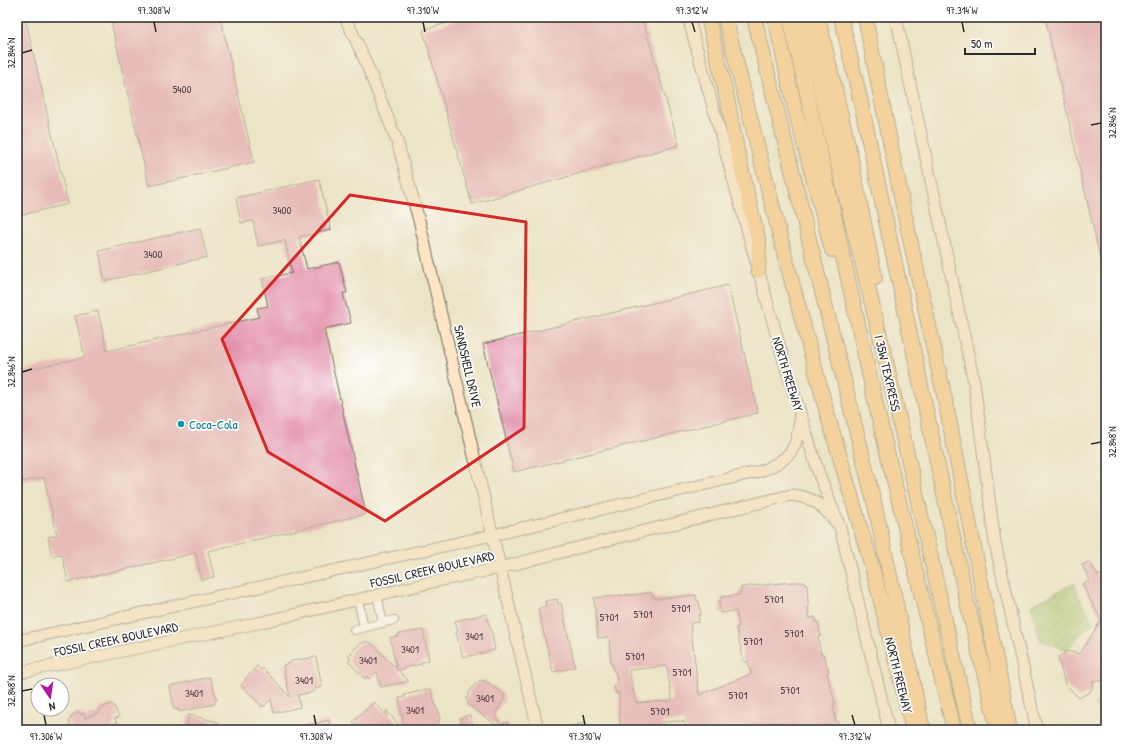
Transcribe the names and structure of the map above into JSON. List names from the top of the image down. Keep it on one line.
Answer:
{"streets":{"highway":["I 35W TEXPRESS","NORTH FREEWAY"],"main road":["SANDSHELL DRIVE","FOSSIL CREEK BOULEVARD"]},"crossings":[["SANDSHELL DRIVE","FOSSIL CREEK BOULEVARD"],["NORTH FREEWAY","FOSSIL CREEK BOULEVARD"]],"places":["Coca-Cola"],"house_numbers":["5400","3400","3400","5701","5701","5701","5701","5701","3401","5701","3401","5701","3401","5701","3401","5701","3401","5701","3401","3401","5701"],"scale_bar":"50 m","north":"bottom","coordinates":["97.308°W","97.310°W","97.312°W","97.314°W","32.844°N","32.846°N","32.848°N","97.306°W"]}
